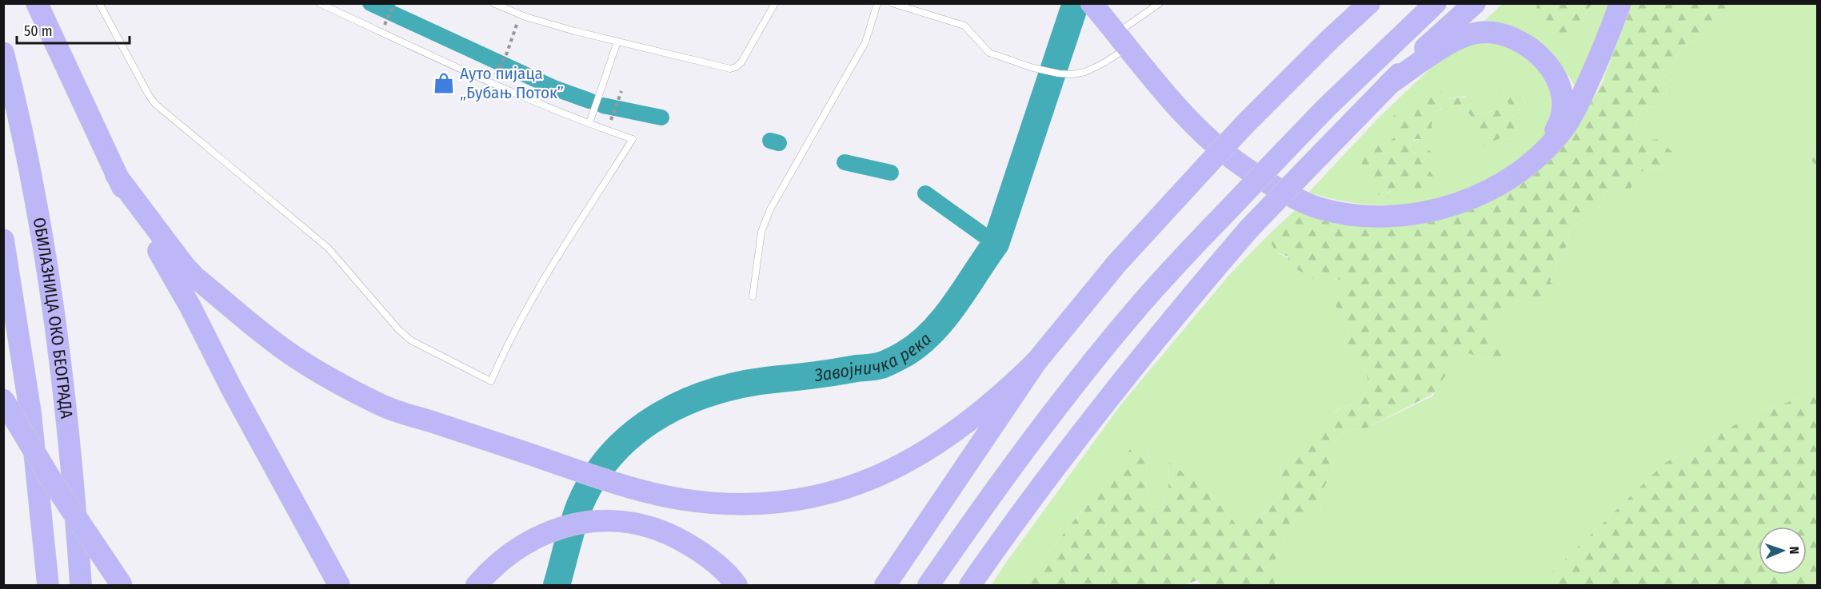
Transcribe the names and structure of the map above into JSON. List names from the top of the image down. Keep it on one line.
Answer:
{"streets":{"highway":["ОБИЛАЗНИЦА ОКО БЕОГРАДА"]},"water":["Завојничка река"],"places":{"shop":["Ауто пијаца „Бубањ Поток”"]},"scale_bar":"50 m","north":"right"}
